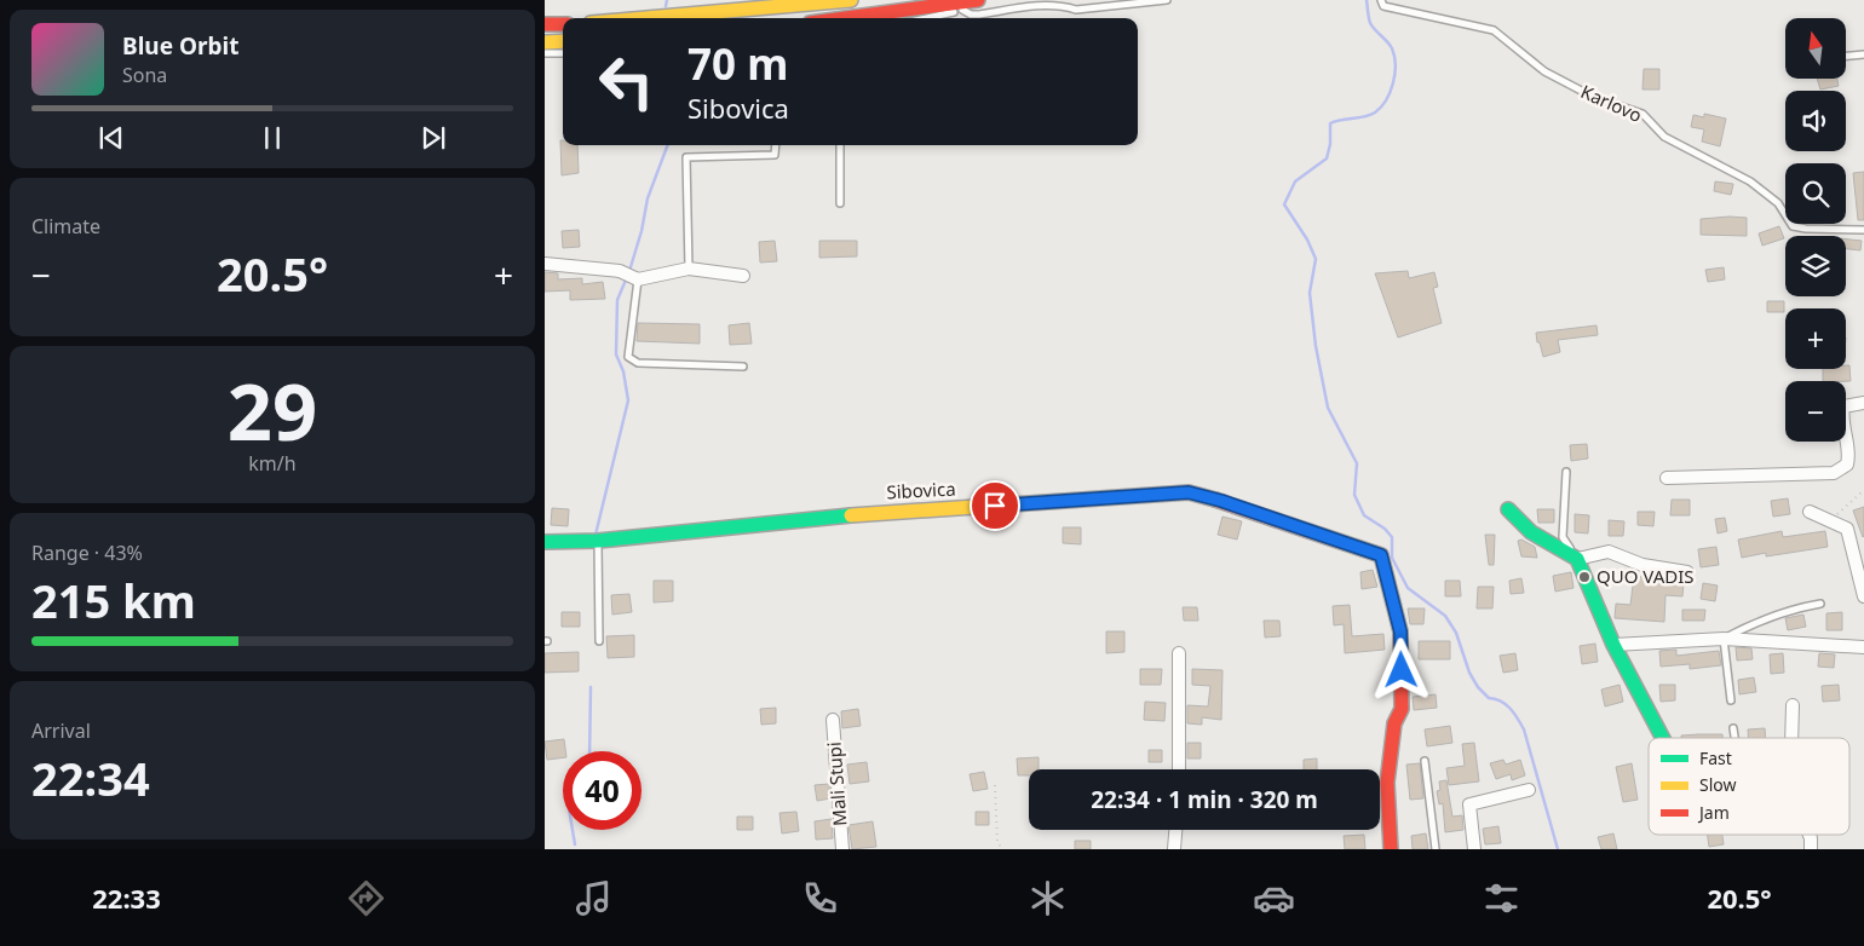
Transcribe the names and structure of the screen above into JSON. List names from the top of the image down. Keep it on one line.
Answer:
{"streets":{"street":["Sibovica","Mali Stupi"],"lane":["Karlovo"]},"places":["QUO VADIS"],"legend":["Fast","Slow","Jam"],"north":"top","page":{"map_buttons":["+","−"],"turn":["70 m","Sibovica"],"song":["Blue Orbit","Sona"],"tile":["Climate",["29","km/h"],["Range · 43%","215 km"],["Arrival","22:34"]],"heat":["−","20.5°","+"],"limit":"40","trip":"22:34 · 1 min · 320 m","tabs":["22:33","20.5°"]}}
